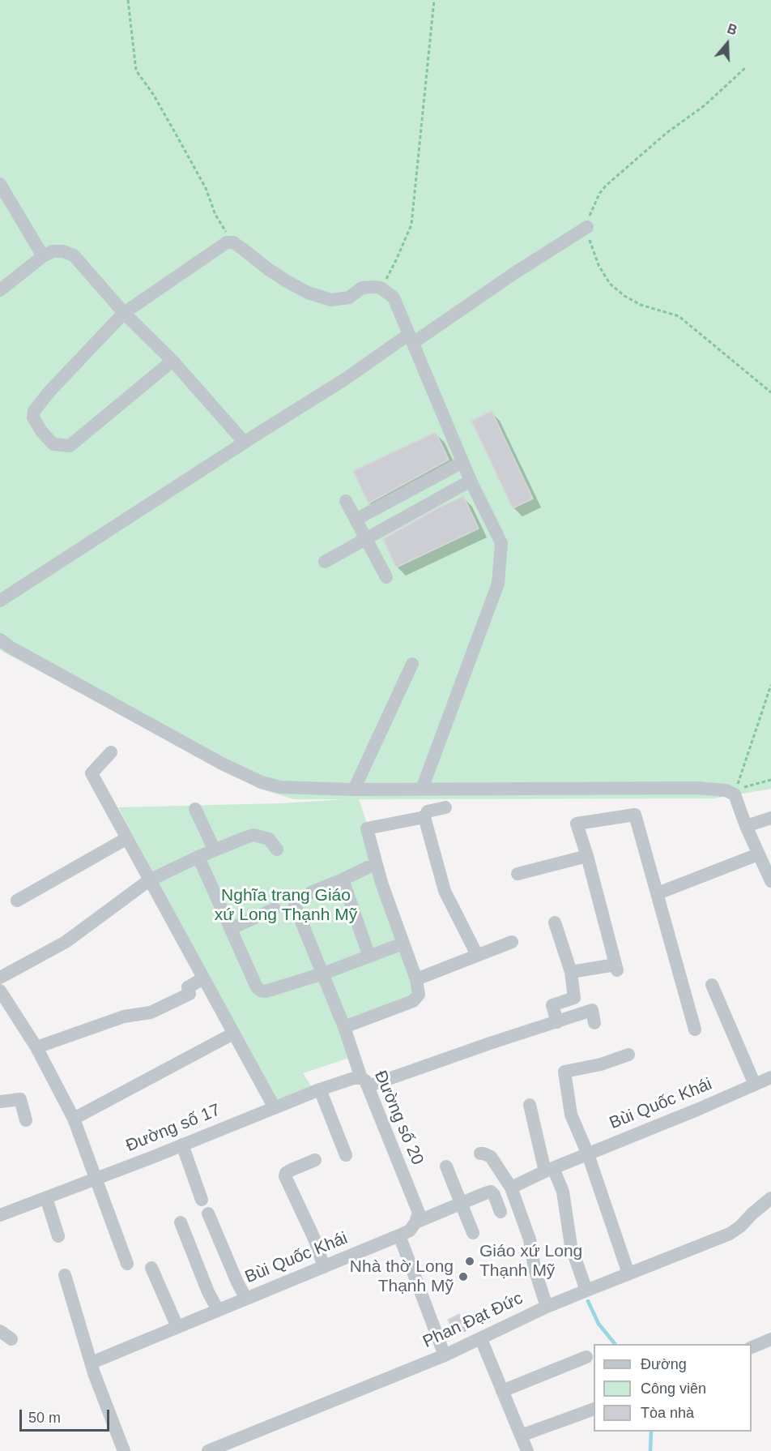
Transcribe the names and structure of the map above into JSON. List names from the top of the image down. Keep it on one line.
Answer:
{"streets":{"street":["Bùi Quốc Khái","Đường số 20","Đường số 17","Phan Đạt Đức"]},"crossings":[["Bùi Quốc Khái","Đường số 20"],["Đường số 20","Đường số 17"]],"parks":["Nghĩa trang Giáo xứ Long Thạnh Mỹ"],"places":["Giáo xứ Long Thạnh Mỹ","Nhà thờ Long Thạnh Mỹ"],"legend":["Đường","Công viên","Tòa nhà"],"scale_bar":"50 m","north":"top"}
